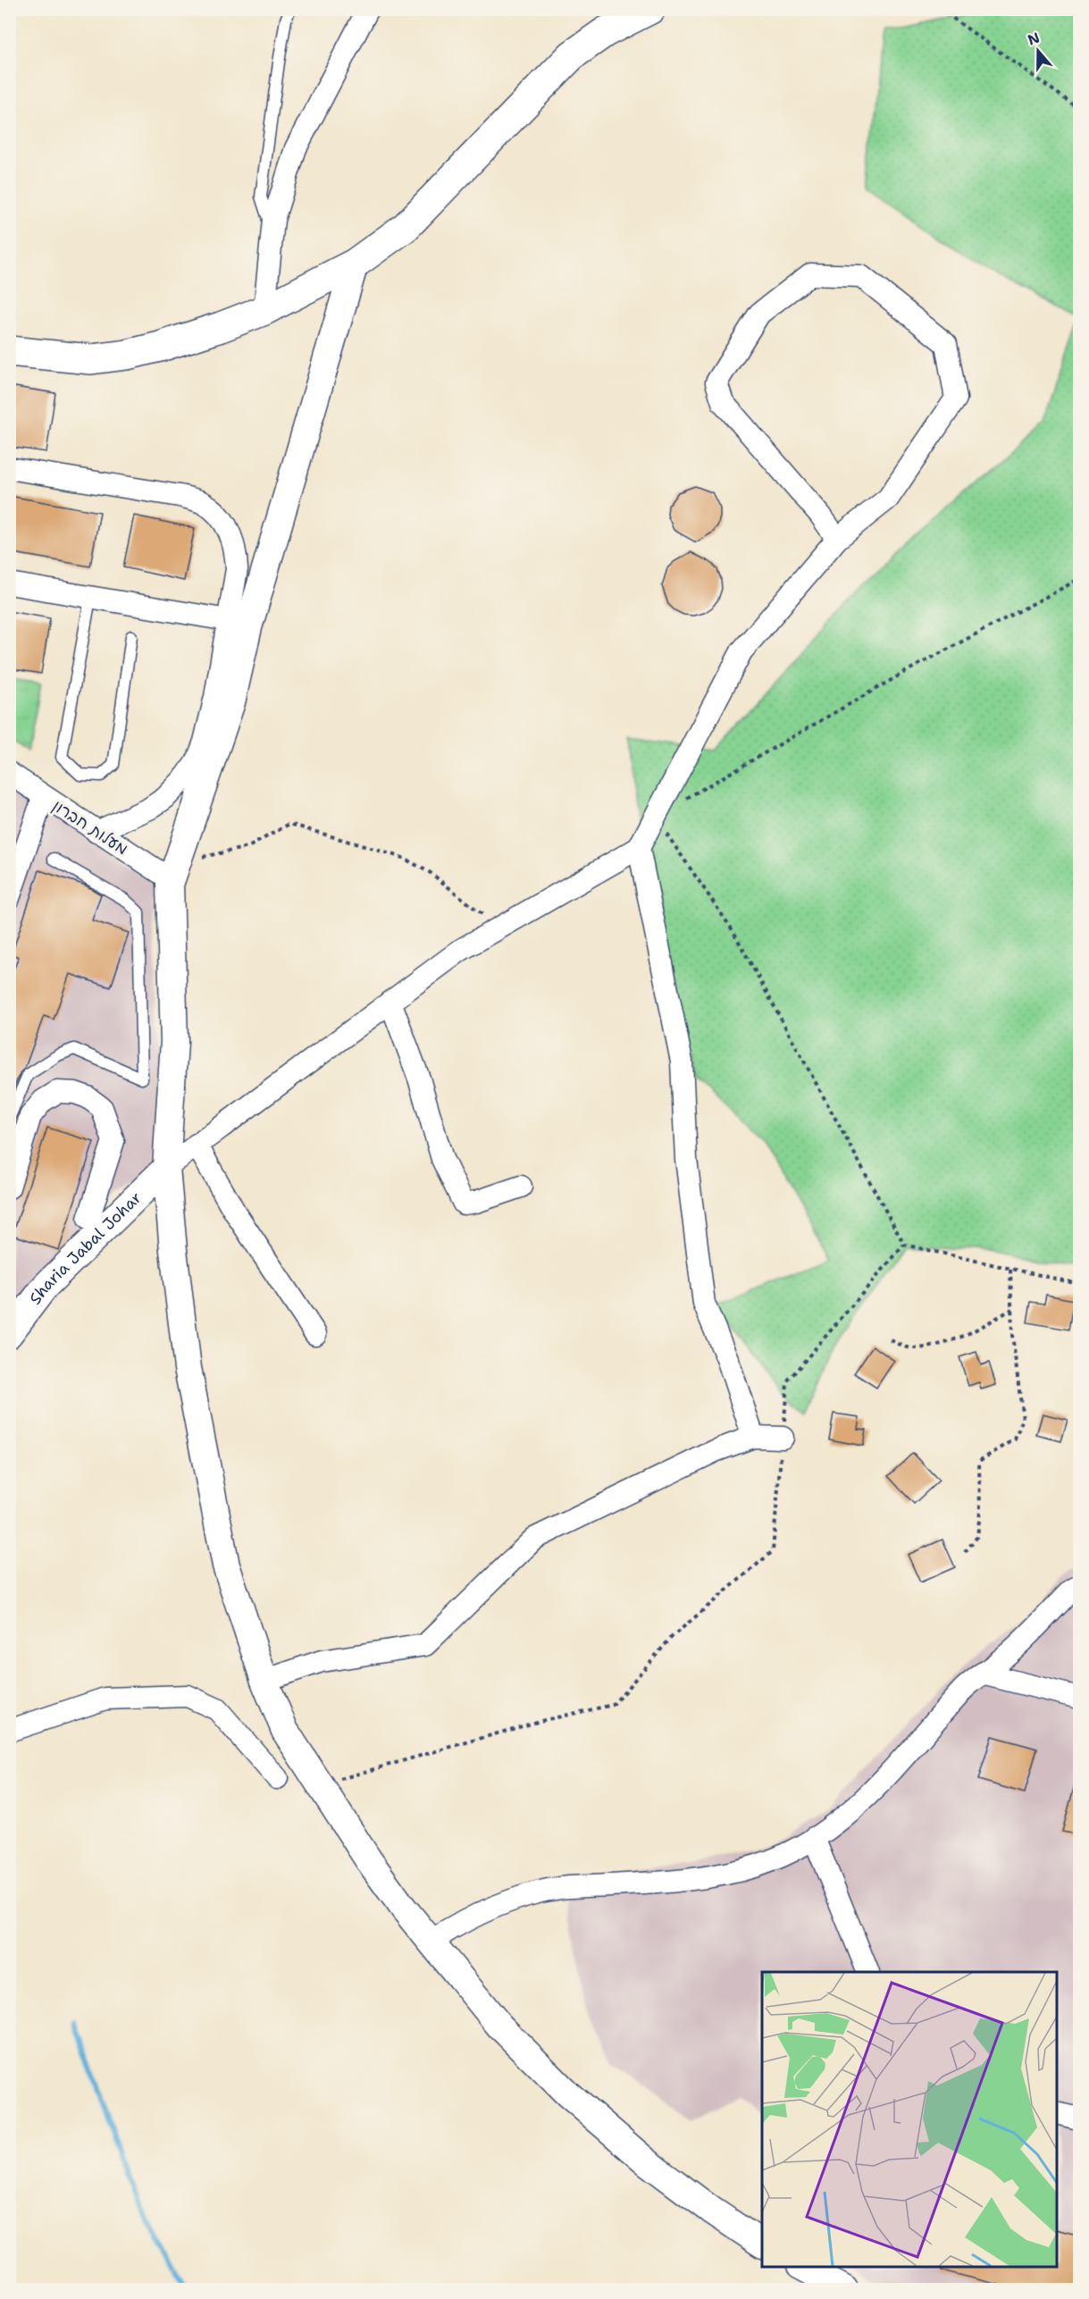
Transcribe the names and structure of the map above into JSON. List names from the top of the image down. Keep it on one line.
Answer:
{"streets":{"street":["מעלות חברון","Sharia Jabal Johar"]},"north":"top"}
